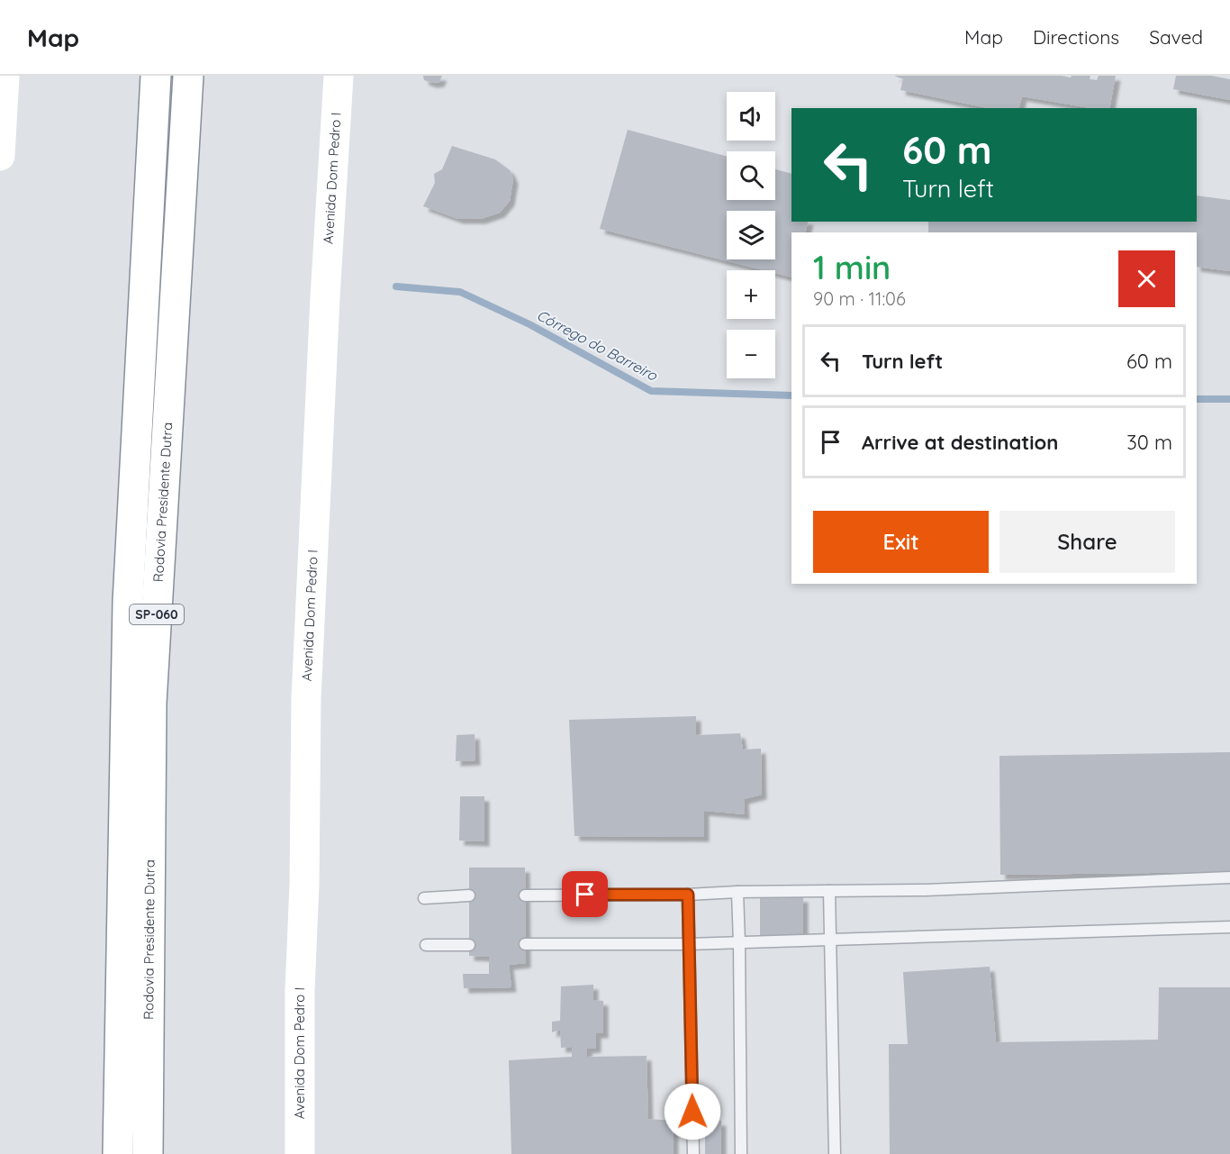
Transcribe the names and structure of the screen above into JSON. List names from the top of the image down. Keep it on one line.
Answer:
{"streets":{"main road":["Avenida Dom Pedro I","Rodovia Presidente Dutra","SP-060"]},"water":["Córrego do Barreiro"],"page":{"header":"Map","nav":["Map","Directions","Saved"],"map_buttons":["+","−"],"turn":["60 m","Turn left"],"heading":["1 min","90 m · 11:06"],"list":[{"name":"Turn left","value":"60 m"},{"name":"Arrive at destination","value":"30 m"}],"buttons":["Exit","Share"]}}
